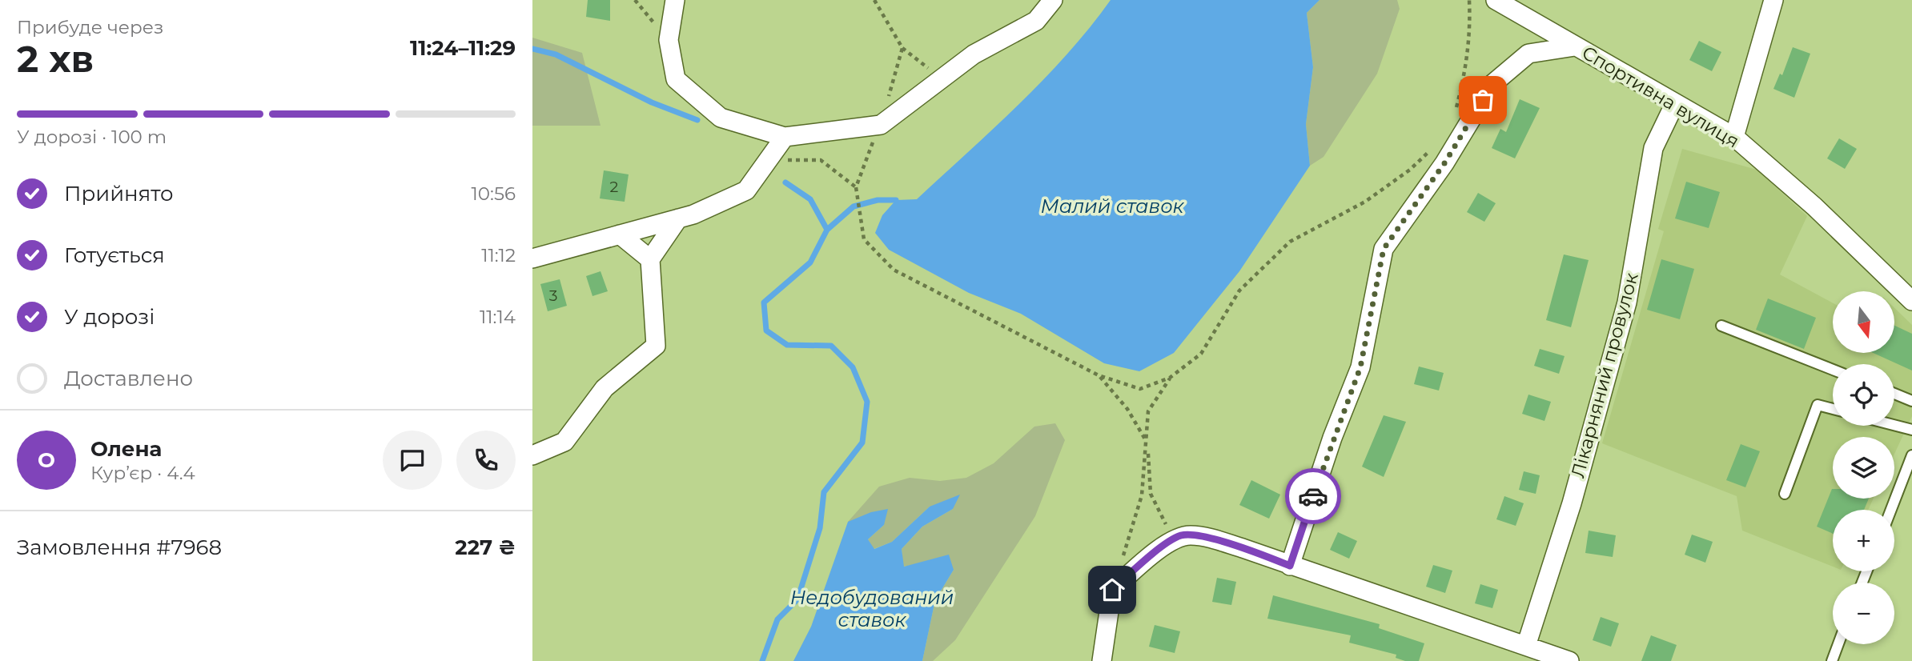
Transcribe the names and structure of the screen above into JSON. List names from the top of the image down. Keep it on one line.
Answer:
{"streets":{"street":["Спортивна вулиця","Лікарняний провулок"]},"crossings":[["Спортивна вулиця","Лікарняний провулок"]],"water":["Малий ставок","Недобудований ставок"],"house_numbers":["2","3"],"north":"bottom","page":{"heading":["2 хв","Прибуде через","11:24–11:29"],"panel":["Олена","Кур’єр · 4.4","Замовлення #7968","227 ₴"],"bar":"У дорозі · 100 m","list":[["Прийнято","10:56"],["Готується","11:12"],["У дорозі","11:14"],"Доставлено"],"map_buttons":["+","−"],"round":"О"}}
